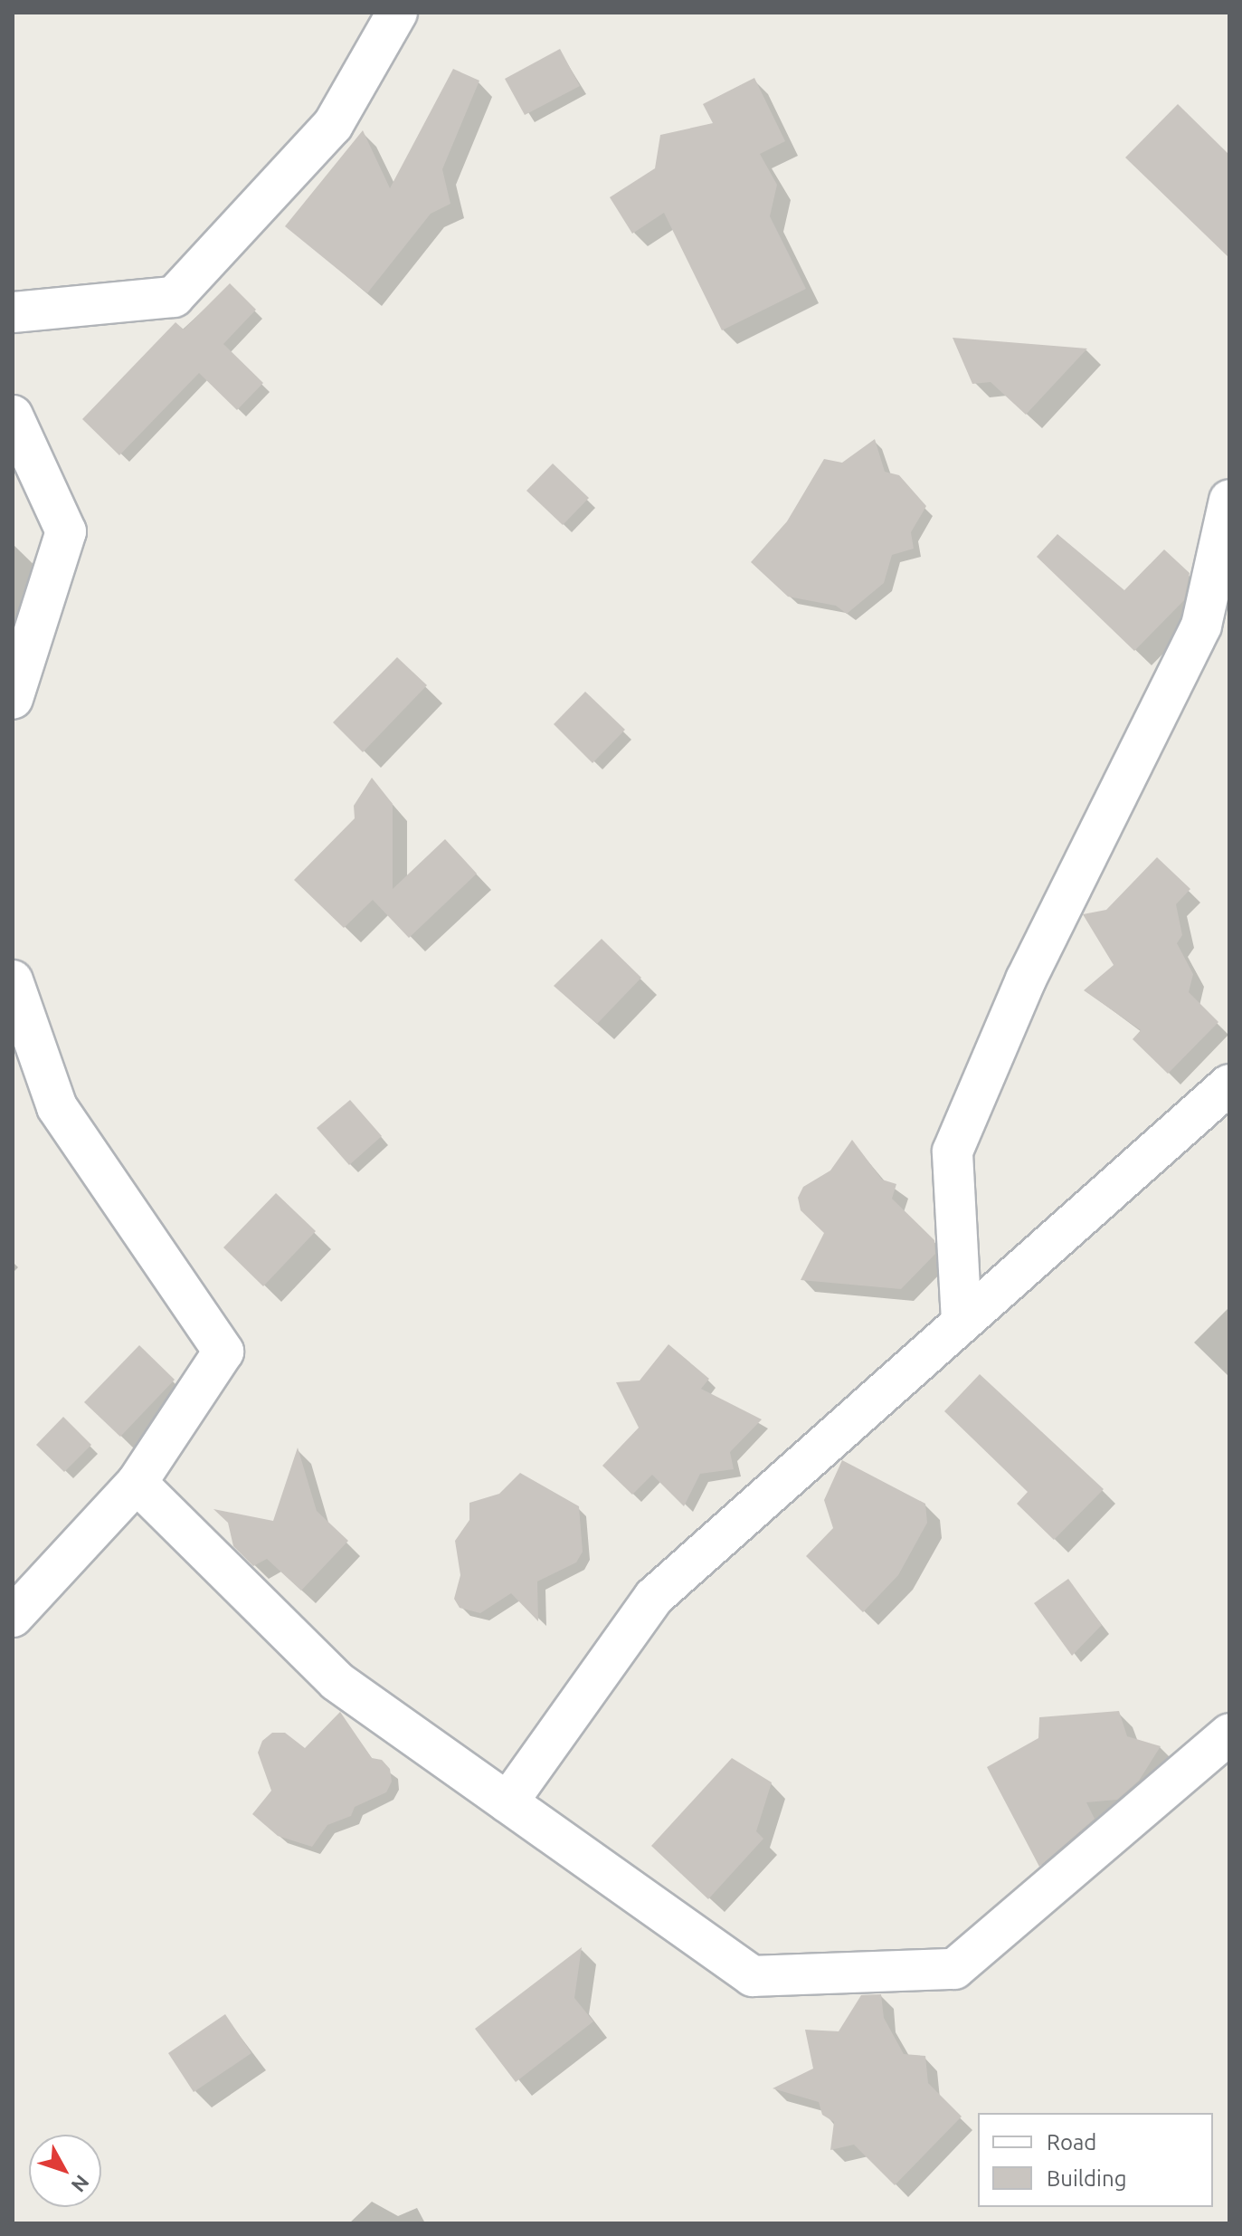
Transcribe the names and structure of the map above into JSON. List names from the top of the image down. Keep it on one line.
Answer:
{"legend":["Road","Building"],"north":"bottom right"}
